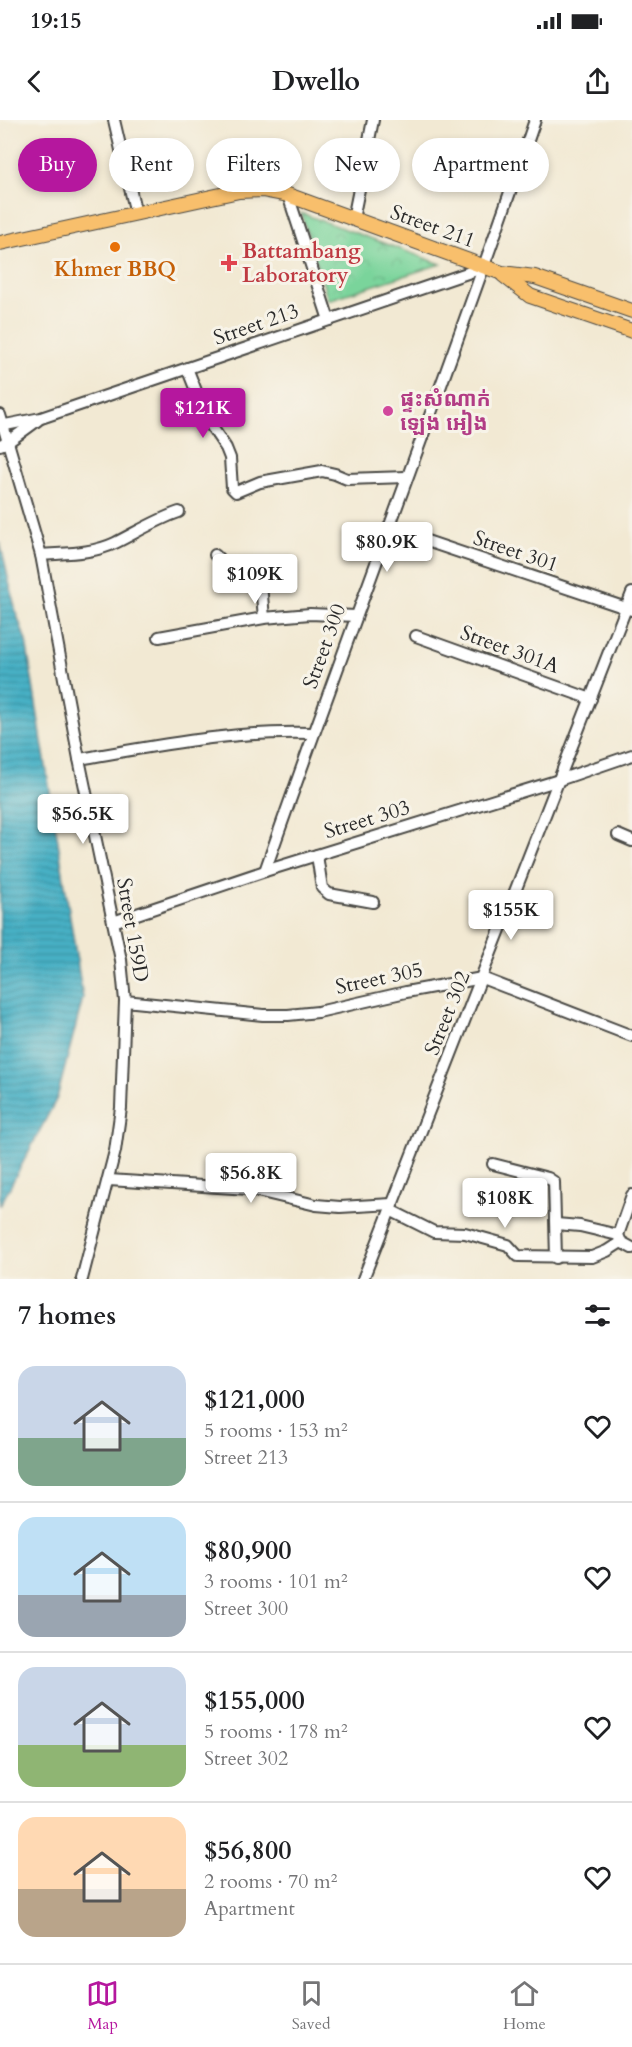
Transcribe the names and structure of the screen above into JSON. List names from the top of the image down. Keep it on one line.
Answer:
{"streets":{"main road":["Street 211"],"street":["Street 213","Street 301","Street 300","Street 301A","Street 303","Street 159D","Street 305","Street 302"]},"crossings":[["Street 211","Street 213"],["Street 211","Street 300"],["Street 213","Street 300"],["Street 213","Street 159D"],["Street 301","Street 300"],["Street 301","Street 302"],["Street 300","Street 303"],["Street 301A","Street 302"],["Street 303","Street 159D"],["Street 303","Street 302"],["Street 159D","Street 305"],["Street 305","Street 302"]],"places":{"other":["Khmer BBQ","ផ្ទះសំណាក់ ឡេង អៀង"],"health":["Battambang Laboratory"]},"page":{"status":"19:15","header":"Dwello","chip":["Buy","Rent","Filters","New","Apartment"],"price":["$121K","$80.9K","$109K","$56.5K","$155K","$56.8K","$108K"],"heading":"7 homes","list":[{"name":"$121,000","note":"5 rooms · 153 m² · Street 213"},{"name":"$80,900","note":"3 rooms · 101 m² · Street 300"},{"name":"$155,000","note":"5 rooms · 178 m² · Street 302"},{"name":"$56,800","note":"2 rooms · 70 m² · Apartment"}],"tabs":["Map","Saved","Home"]}}
